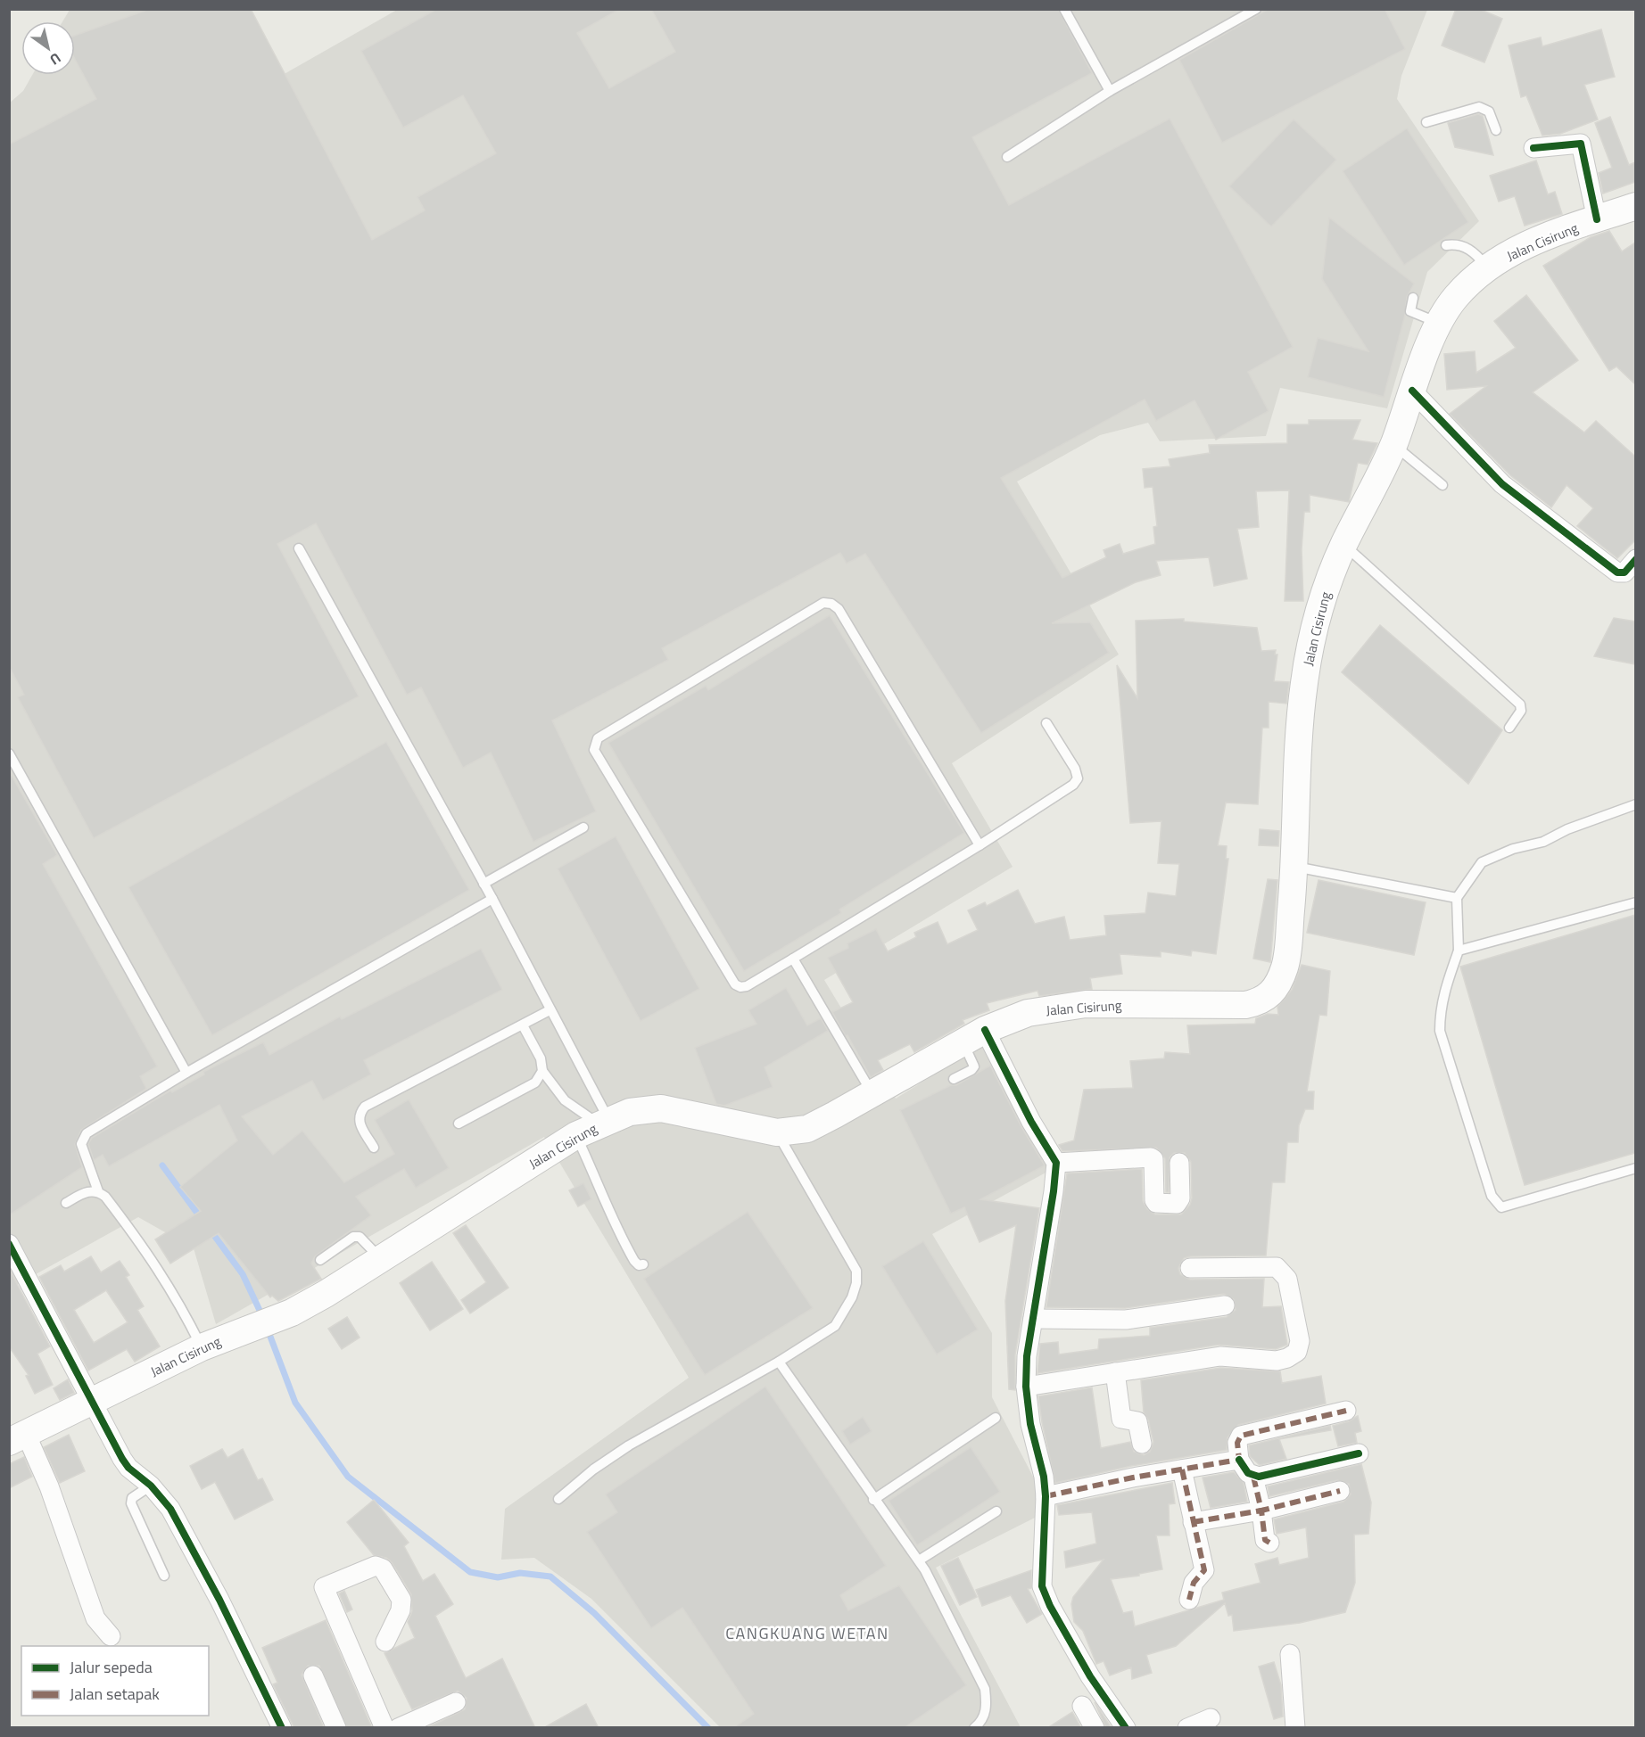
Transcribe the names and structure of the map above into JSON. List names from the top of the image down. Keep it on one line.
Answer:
{"streets":{"main road":["Jalan Cisirung"]},"districts":["CANGKUANG WETAN"],"legend":["Jalur sepeda","Jalan setapak"],"north":"bottom right"}
